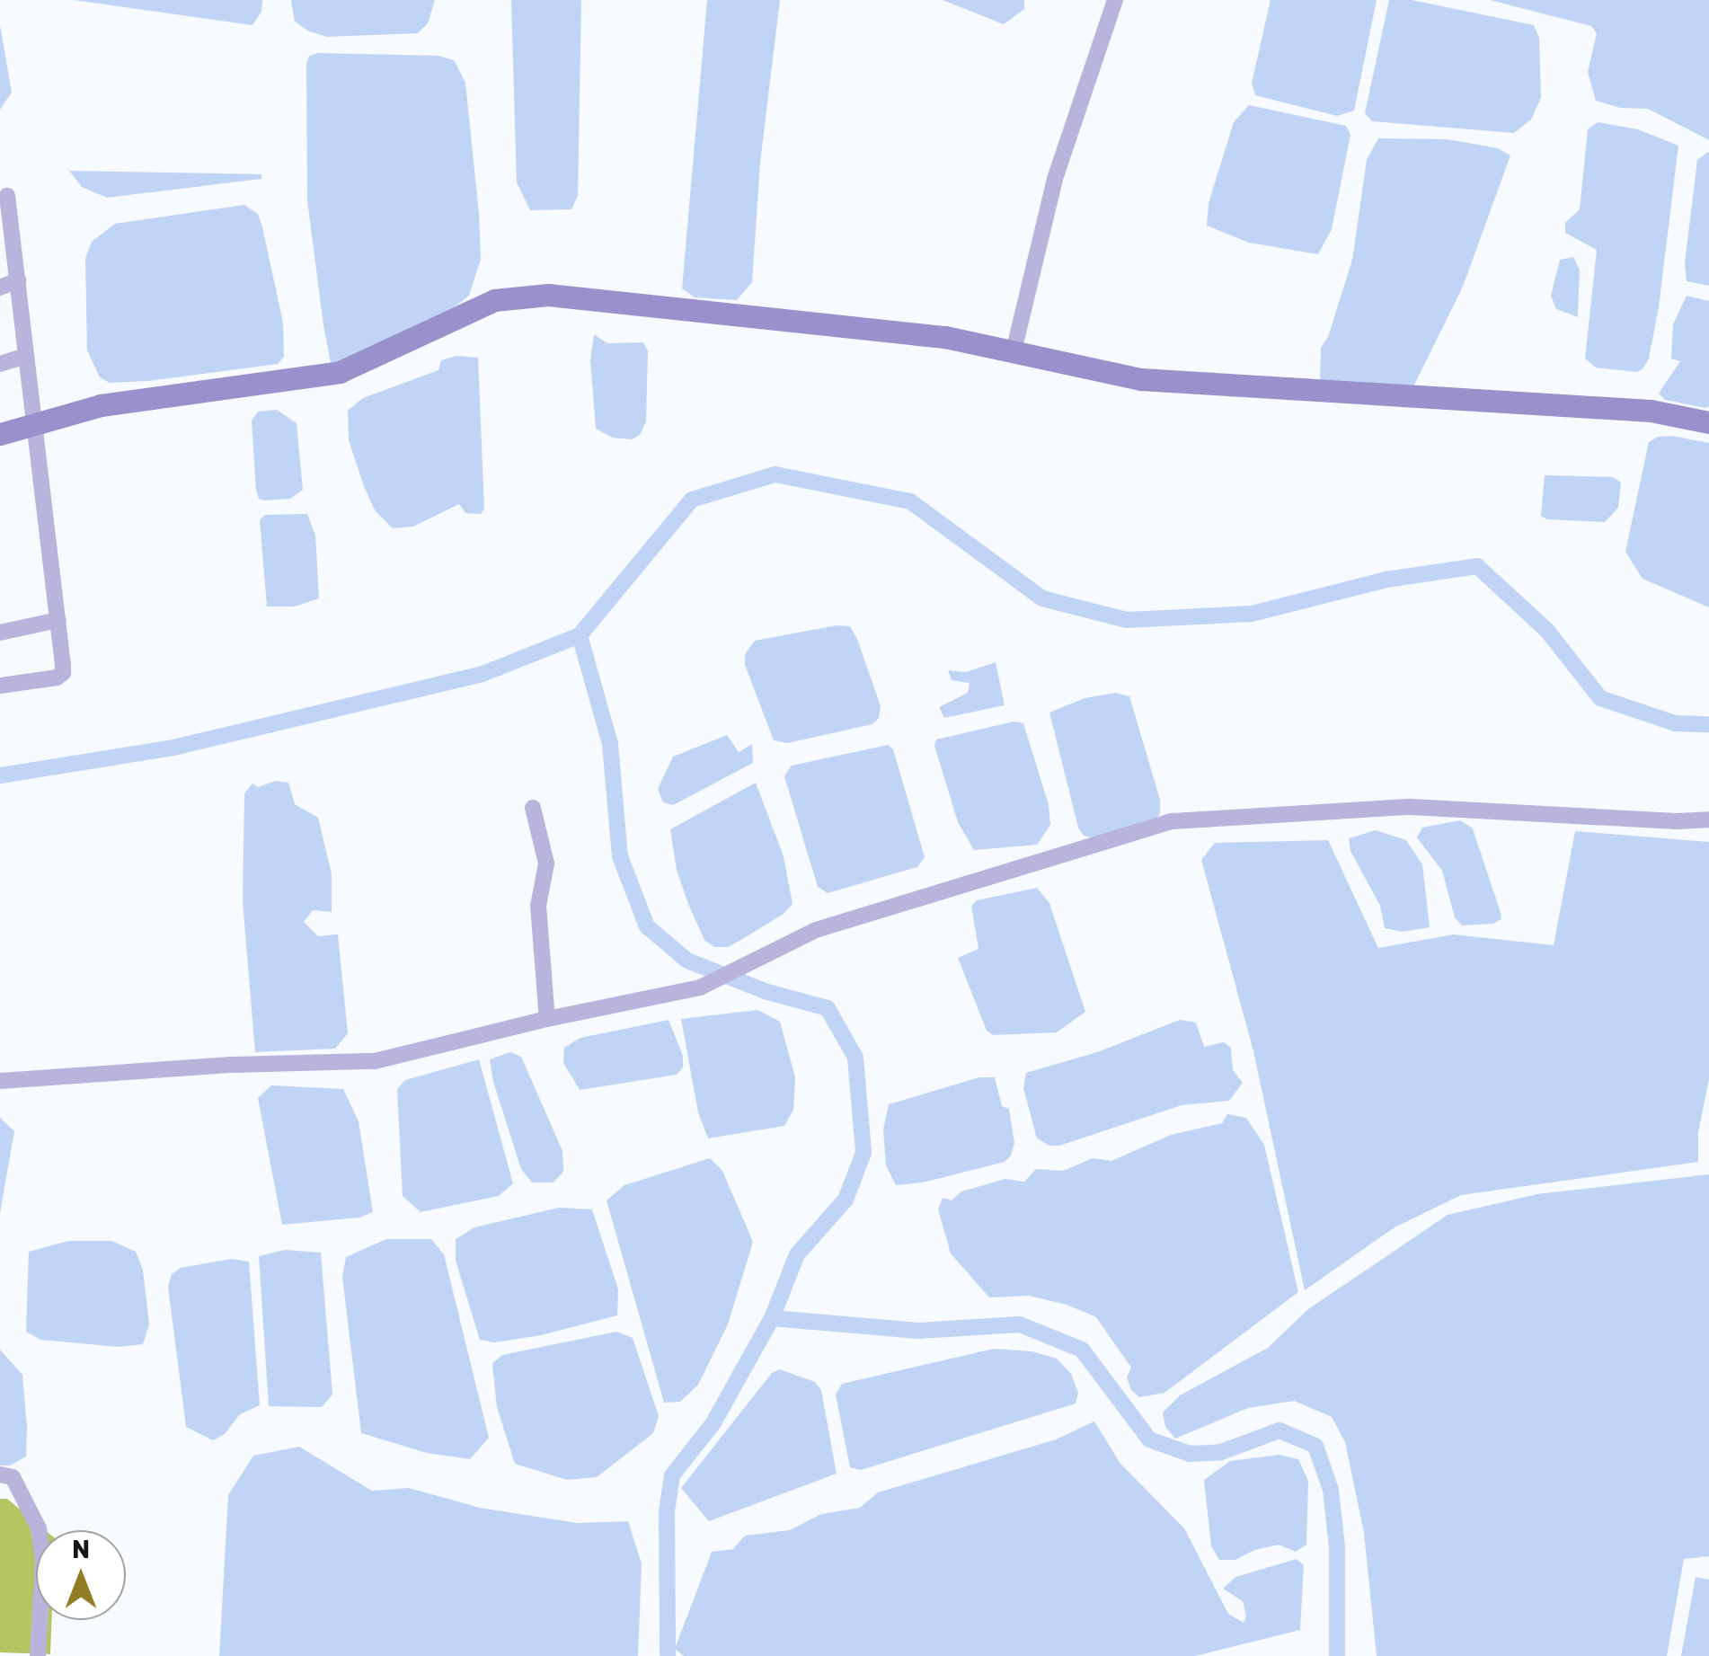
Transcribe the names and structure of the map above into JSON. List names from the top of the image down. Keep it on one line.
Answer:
{"north":"top"}
